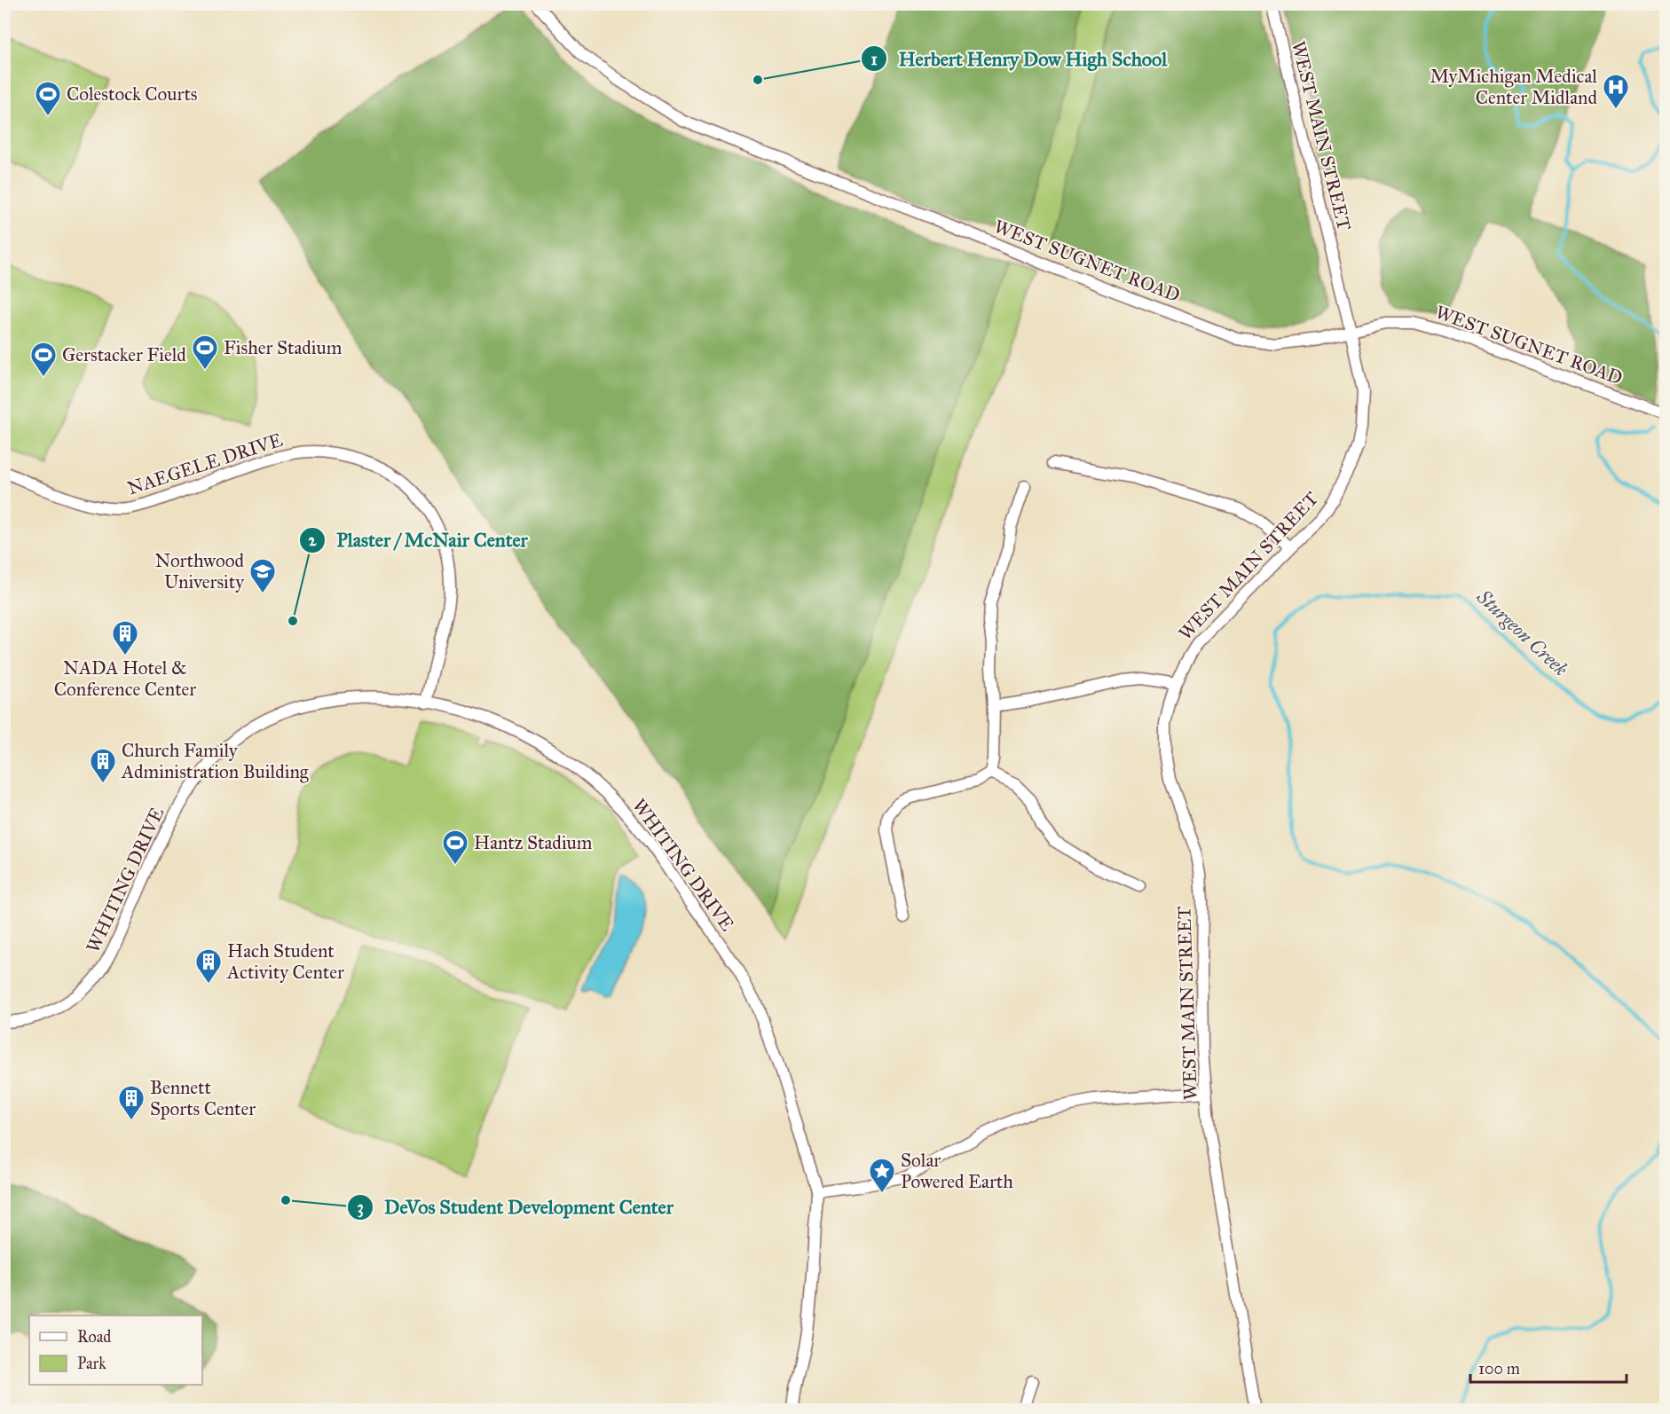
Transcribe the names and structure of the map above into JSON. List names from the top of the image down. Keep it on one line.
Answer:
{"streets":{"street":["WEST MAIN STREET","WEST SUGNET ROAD","NAEGELE DRIVE","WHITING DRIVE"]},"crossings":[["WEST MAIN STREET","WEST SUGNET ROAD"],["NAEGELE DRIVE","WHITING DRIVE"]],"water":["Sturgeon Creek"],"places":{"other":["Herbert Henry Dow High School","Plaster / McNair Center","DeVos Student Development Center"],"hospital":["MyMichigan Medical Center Midland"],"sports":["Colestock Courts","Fisher Stadium","Gerstacker Field","Hantz Stadium"],"school or university":["Northwood University"],"building":["NADA Hotel & Conference Center","Church Family Administration Building","Hach Student Activity Center","Bennett Sports Center"],"place":["Solar Powered Earth"]},"legend":["Road","Park"],"scale_bar":"100 m"}
